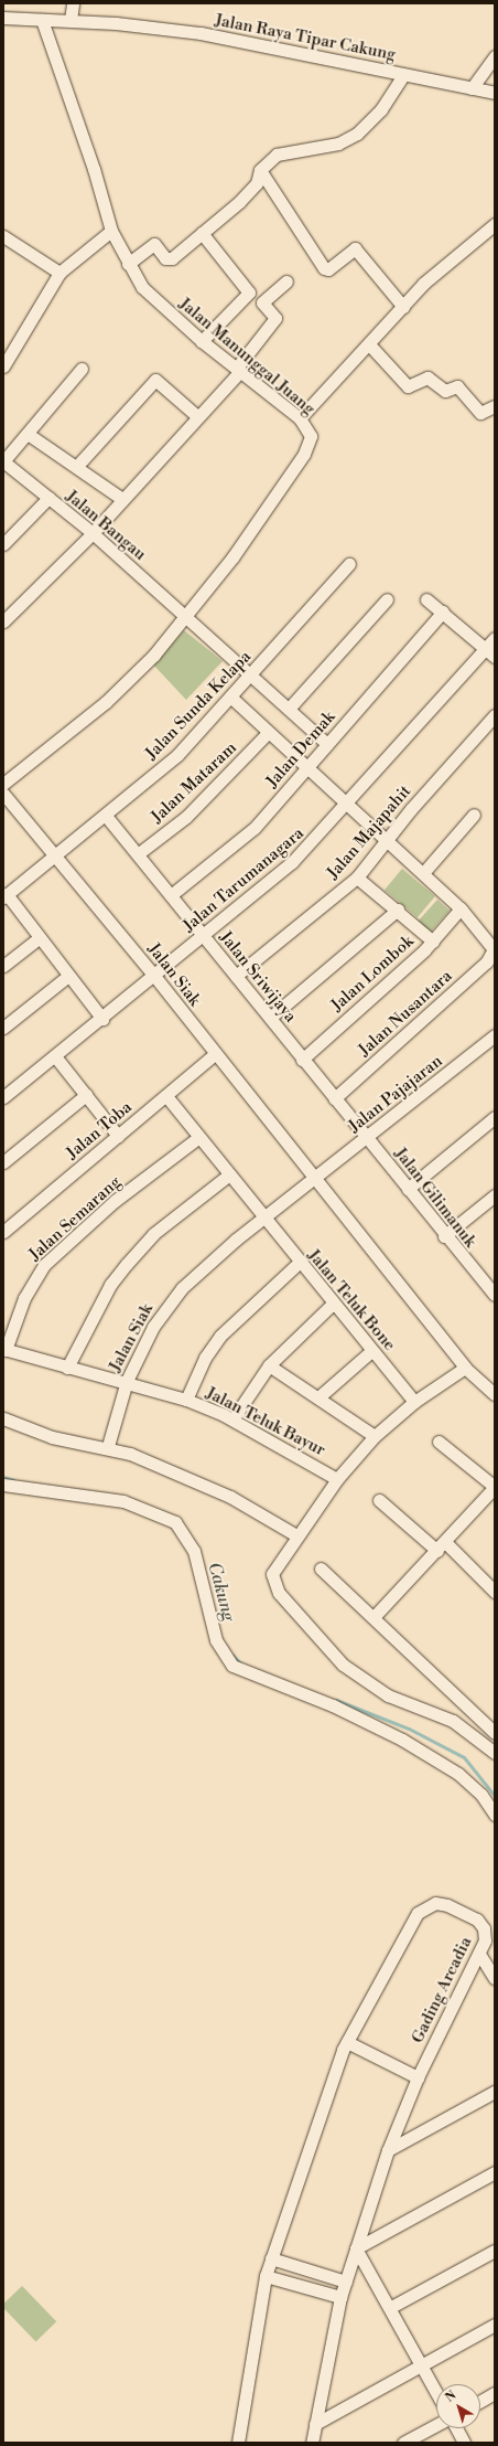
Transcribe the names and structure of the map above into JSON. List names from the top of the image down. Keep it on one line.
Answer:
{"streets":{"street":["Jalan Raya Tipar Cakung","Jalan Manunggal Juang","Jalan Bangau","Jalan Sunda Kelapa","Jalan Demak","Jalan Mataram","Jalan Majapahit","Jalan Tarumanagara","Jalan Lombok","Jalan Siak","Jalan Sriwijaya","Jalan Nusantara","Jalan Pajajaran","Jalan Toba","Jalan Gilimanuk","Jalan Semarang","Jalan Teluk Bone","Jalan Teluk Bayur","Gading Arcadia"]},"crossings":[["Jalan Raya Tipar Cakung","Jalan Manunggal Juang"],["Jalan Manunggal Juang","Jalan Bangau"],["Jalan Bangau","Jalan Sunda Kelapa"],["Jalan Bangau","Jalan Demak"],["Jalan Sunda Kelapa","Jalan Siak"],["Jalan Sunda Kelapa","Jalan Sriwijaya"],["Jalan Demak","Jalan Sriwijaya"],["Jalan Mataram","Jalan Sriwijaya"],["Jalan Majapahit","Jalan Sriwijaya"],["Jalan Tarumanagara","Jalan Siak"],["Jalan Tarumanagara","Jalan Sriwijaya"],["Jalan Lombok","Jalan Sriwijaya"],["Jalan Lombok","Jalan Nusantara"],["Jalan Siak","Jalan Pajajaran"],["Jalan Siak","Jalan Toba"],["Jalan Siak","Jalan Teluk Bone"],["Jalan Siak","Jalan Teluk Bayur"],["Jalan Sriwijaya","Jalan Nusantara"],["Jalan Sriwijaya","Jalan Pajajaran"],["Jalan Sriwijaya","Jalan Gilimanuk"],["Jalan Pajajaran","Jalan Gilimanuk"],["Jalan Toba","Jalan Teluk Bone"],["Jalan Semarang","Jalan Teluk Bone"],["Jalan Semarang","Jalan Teluk Bayur"]],"water":["Cakung"],"north":"top left"}
